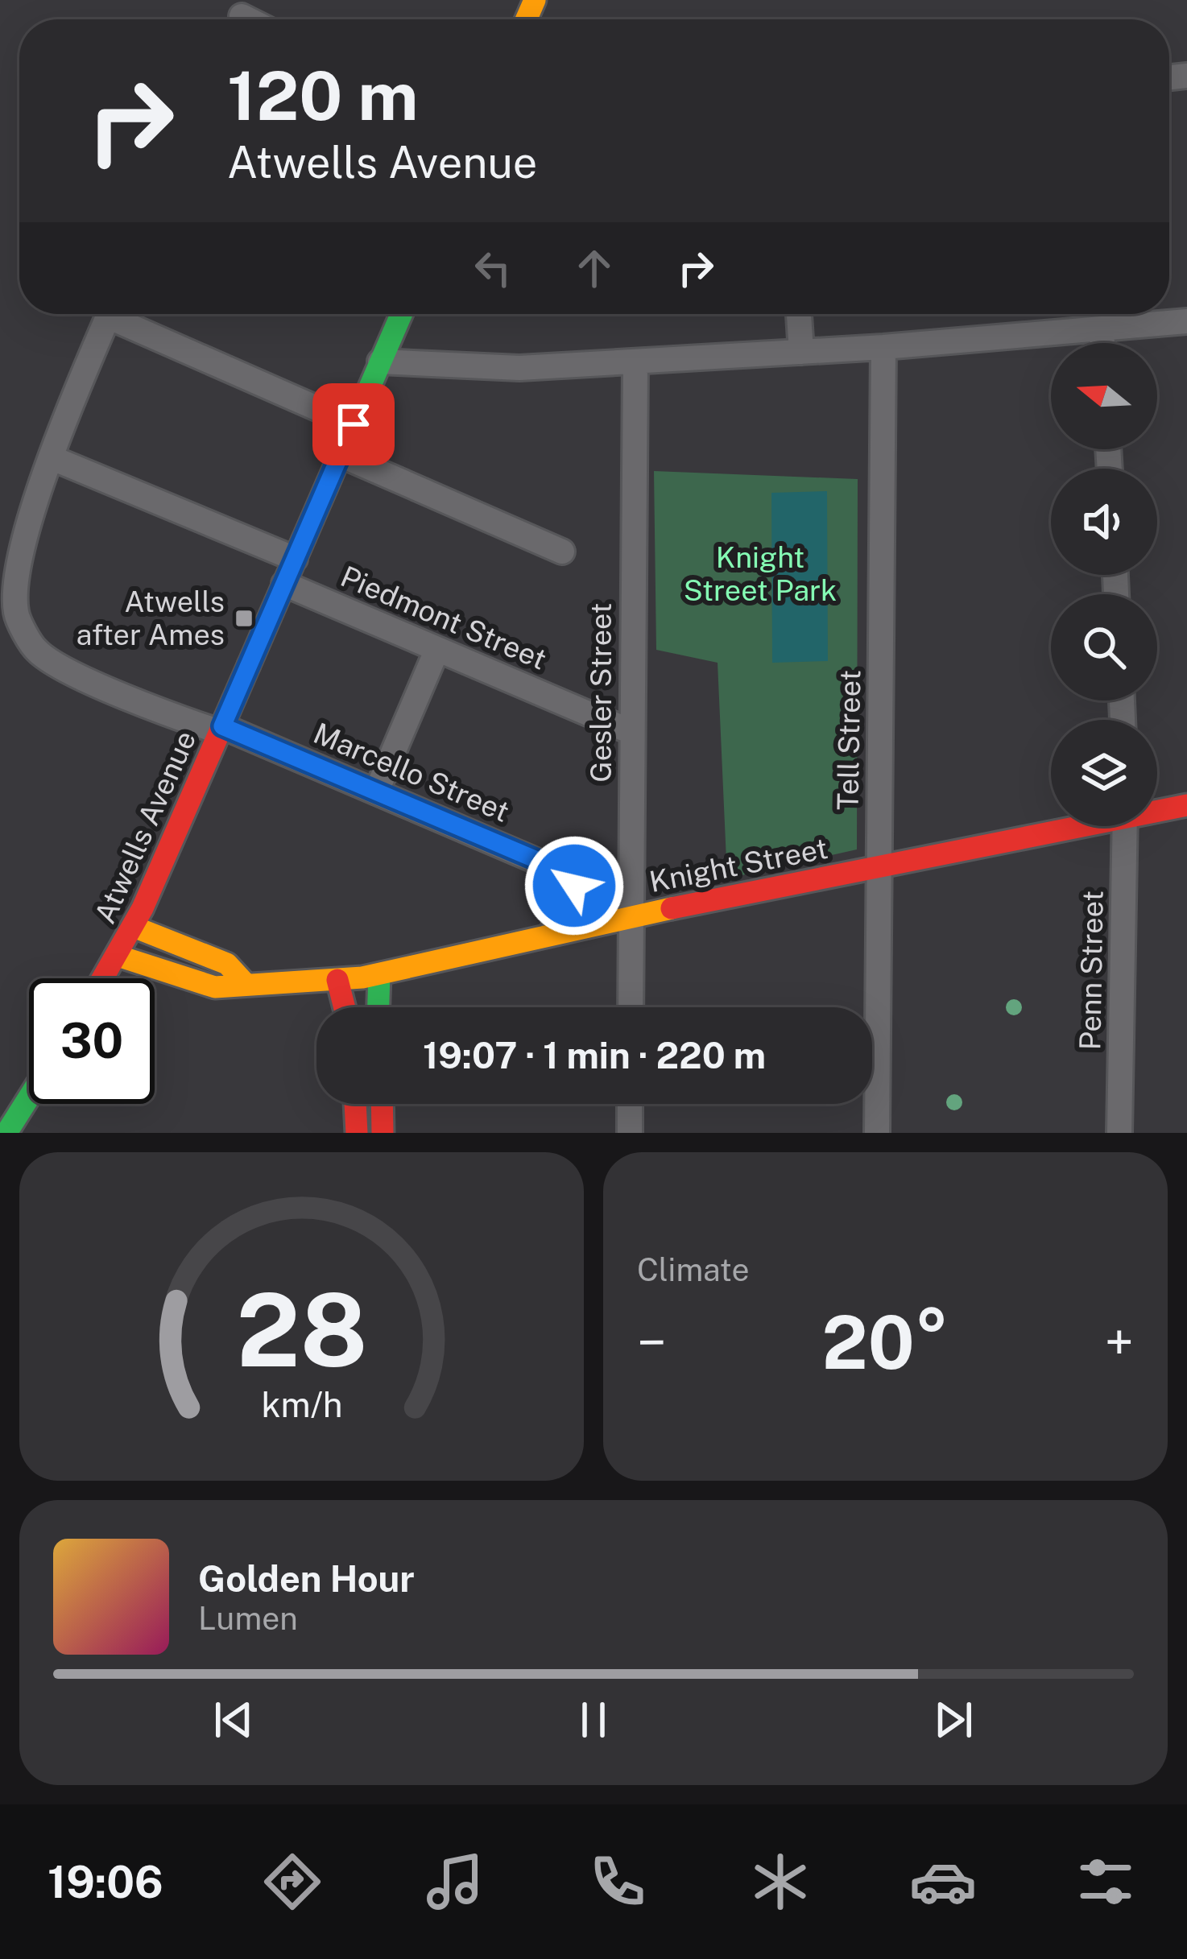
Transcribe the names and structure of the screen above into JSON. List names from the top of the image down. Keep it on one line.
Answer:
{"streets":{"street":["Piedmont Street","Gesler Street","Tell Street","Marcello Street","Atwells Avenue","Knight Street","Penn Street"]},"crossings":[["Piedmont Street","Gesler Street"],["Piedmont Street","Atwells Avenue"],["Gesler Street","Knight Street"],["Tell Street","Knight Street"],["Marcello Street","Atwells Avenue"],["Marcello Street","Knight Street"],["Atwells Avenue","Knight Street"]],"parks":["Knight Street Park"],"places":{"transit":["Atwells after Ames"]},"north":"left","page":{"turn":["120 m","Atwells Avenue"],"limit":"30","trip":"19:07 · 1 min · 220 m","tile":"Climate","heat":["−","20°","+"],"song":["Golden Hour","Lumen"],"tabs":"19:06","gauge":["28","km/h"]}}
